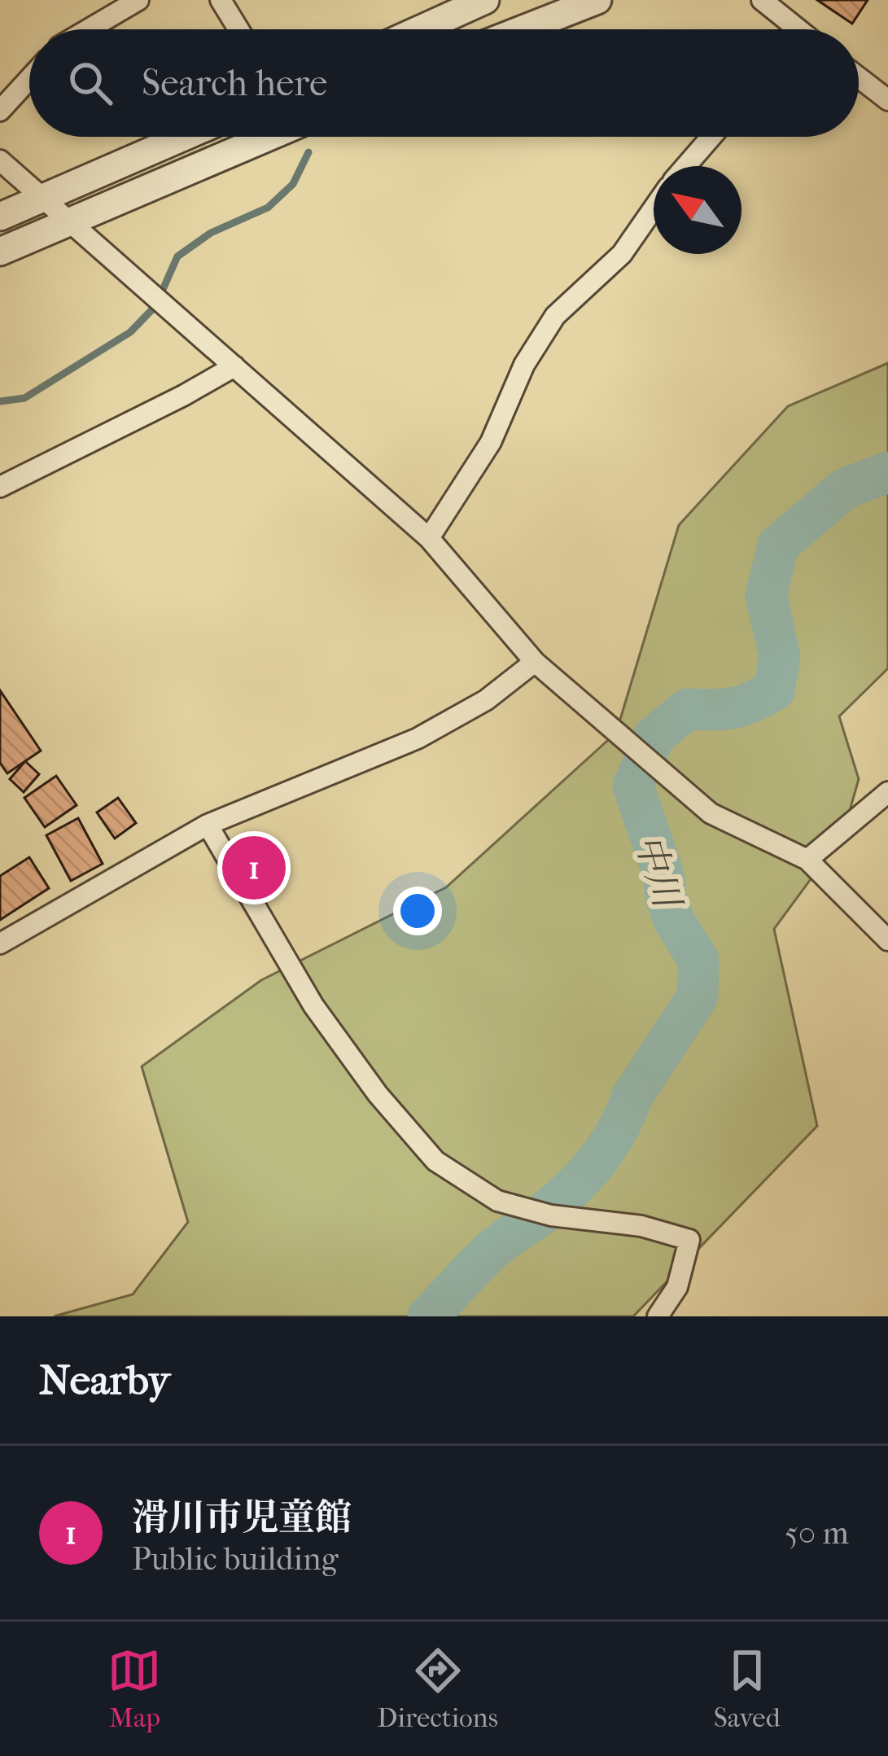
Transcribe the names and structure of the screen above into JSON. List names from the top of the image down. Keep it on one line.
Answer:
{"water":["中川"],"north":"top left","page":{"search":"Search here","pins":"1","heading":"Nearby","list":[{"mark":"1","name":"滑川市児童館","note":"Public building","value":"50 m"}],"nav":["Map","Directions","Saved"]}}
